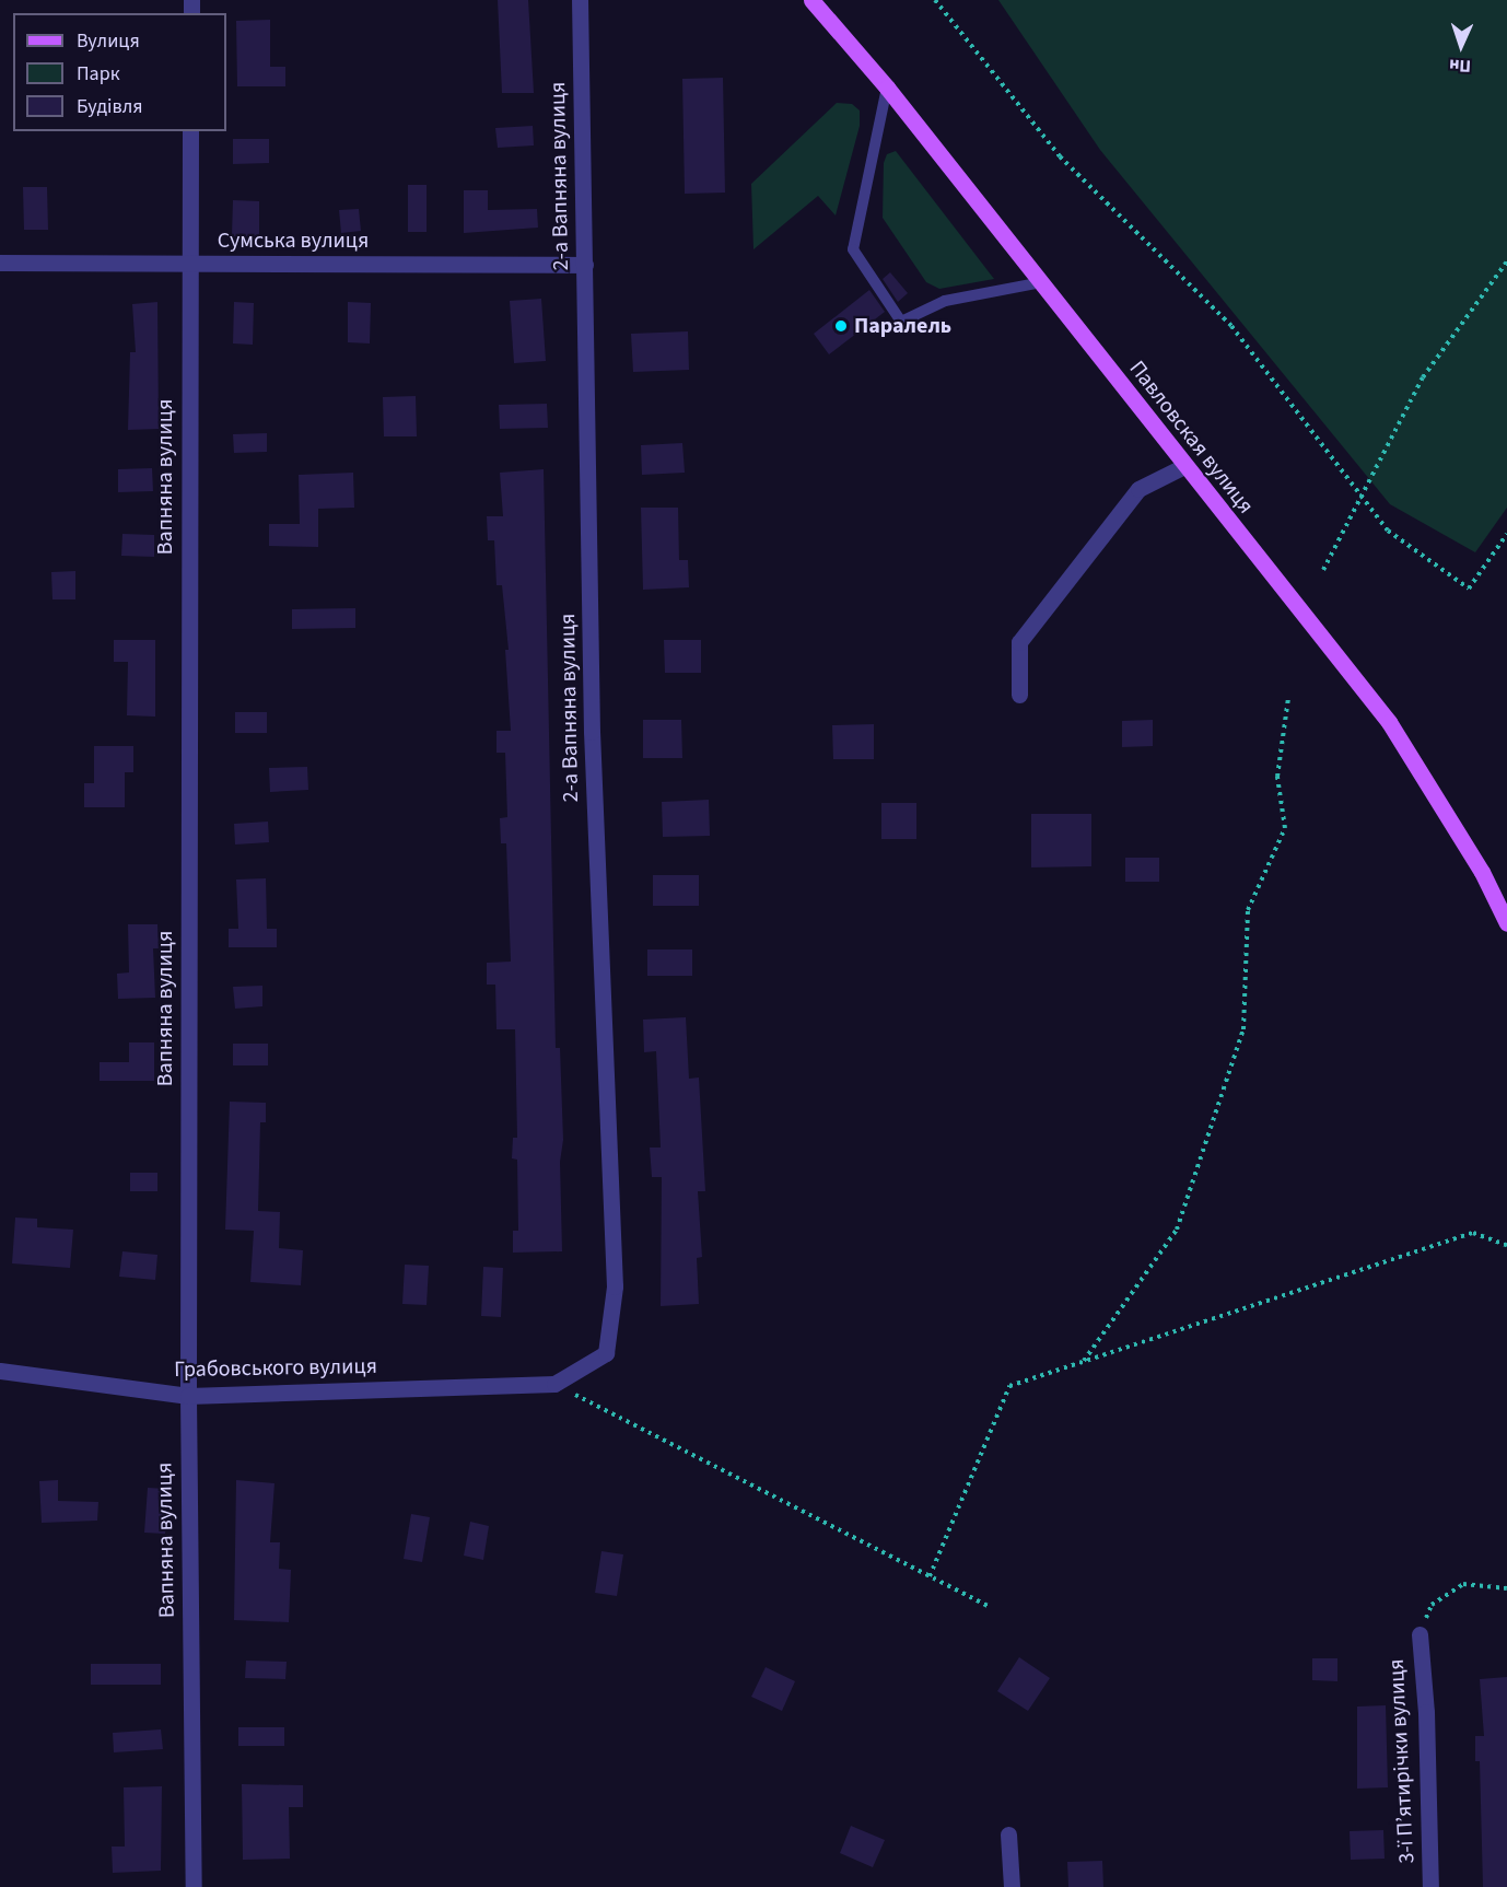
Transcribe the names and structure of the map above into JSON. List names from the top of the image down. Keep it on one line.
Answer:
{"streets":{"main road":["Павловская вулиця"],"street":["2-а Вапняна вулиця","Сумська вулиця","Вапняна вулиця","Грабовського вулиця","3-ї П’ятирічки вулиця"]},"crossings":[["2-а Вапняна вулиця","Сумська вулиця"],["2-а Вапняна вулиця","Грабовського вулиця"],["Сумська вулиця","Вапняна вулиця"],["Вапняна вулиця","Грабовського вулиця"]],"places":["Паралель"],"legend":["Вулиця","Парк","Будівля"],"north":"bottom"}
